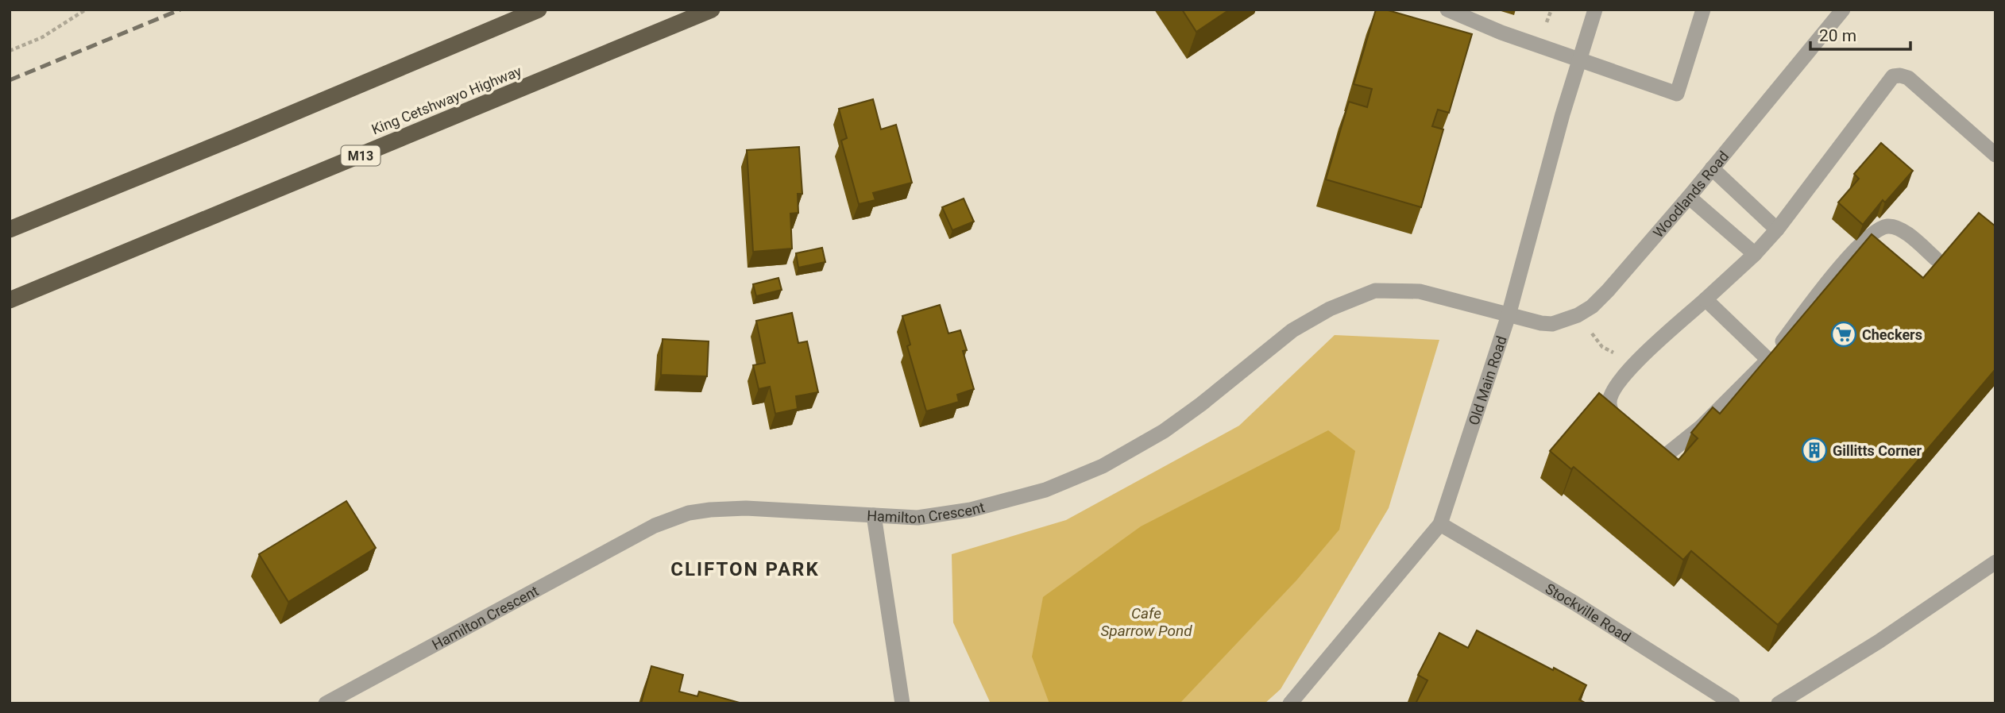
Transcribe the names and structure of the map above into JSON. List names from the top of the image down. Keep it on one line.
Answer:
{"streets":{"highway":["King Cetshwayo Highway","M13"],"street":["Woodlands Road","Old Main Road","Hamilton Crescent","Stockville Road"]},"crossings":[["Woodlands Road","Old Main Road"],["Woodlands Road","Hamilton Crescent"],["Old Main Road","Hamilton Crescent"],["Old Main Road","Stockville Road"]],"districts":["CLIFTON PARK"],"water":["Cafe Sparrow Pond"],"places":{"supermarket":["Checkers"],"building":["Gillitts Corner"]},"scale_bar":"20 m"}
